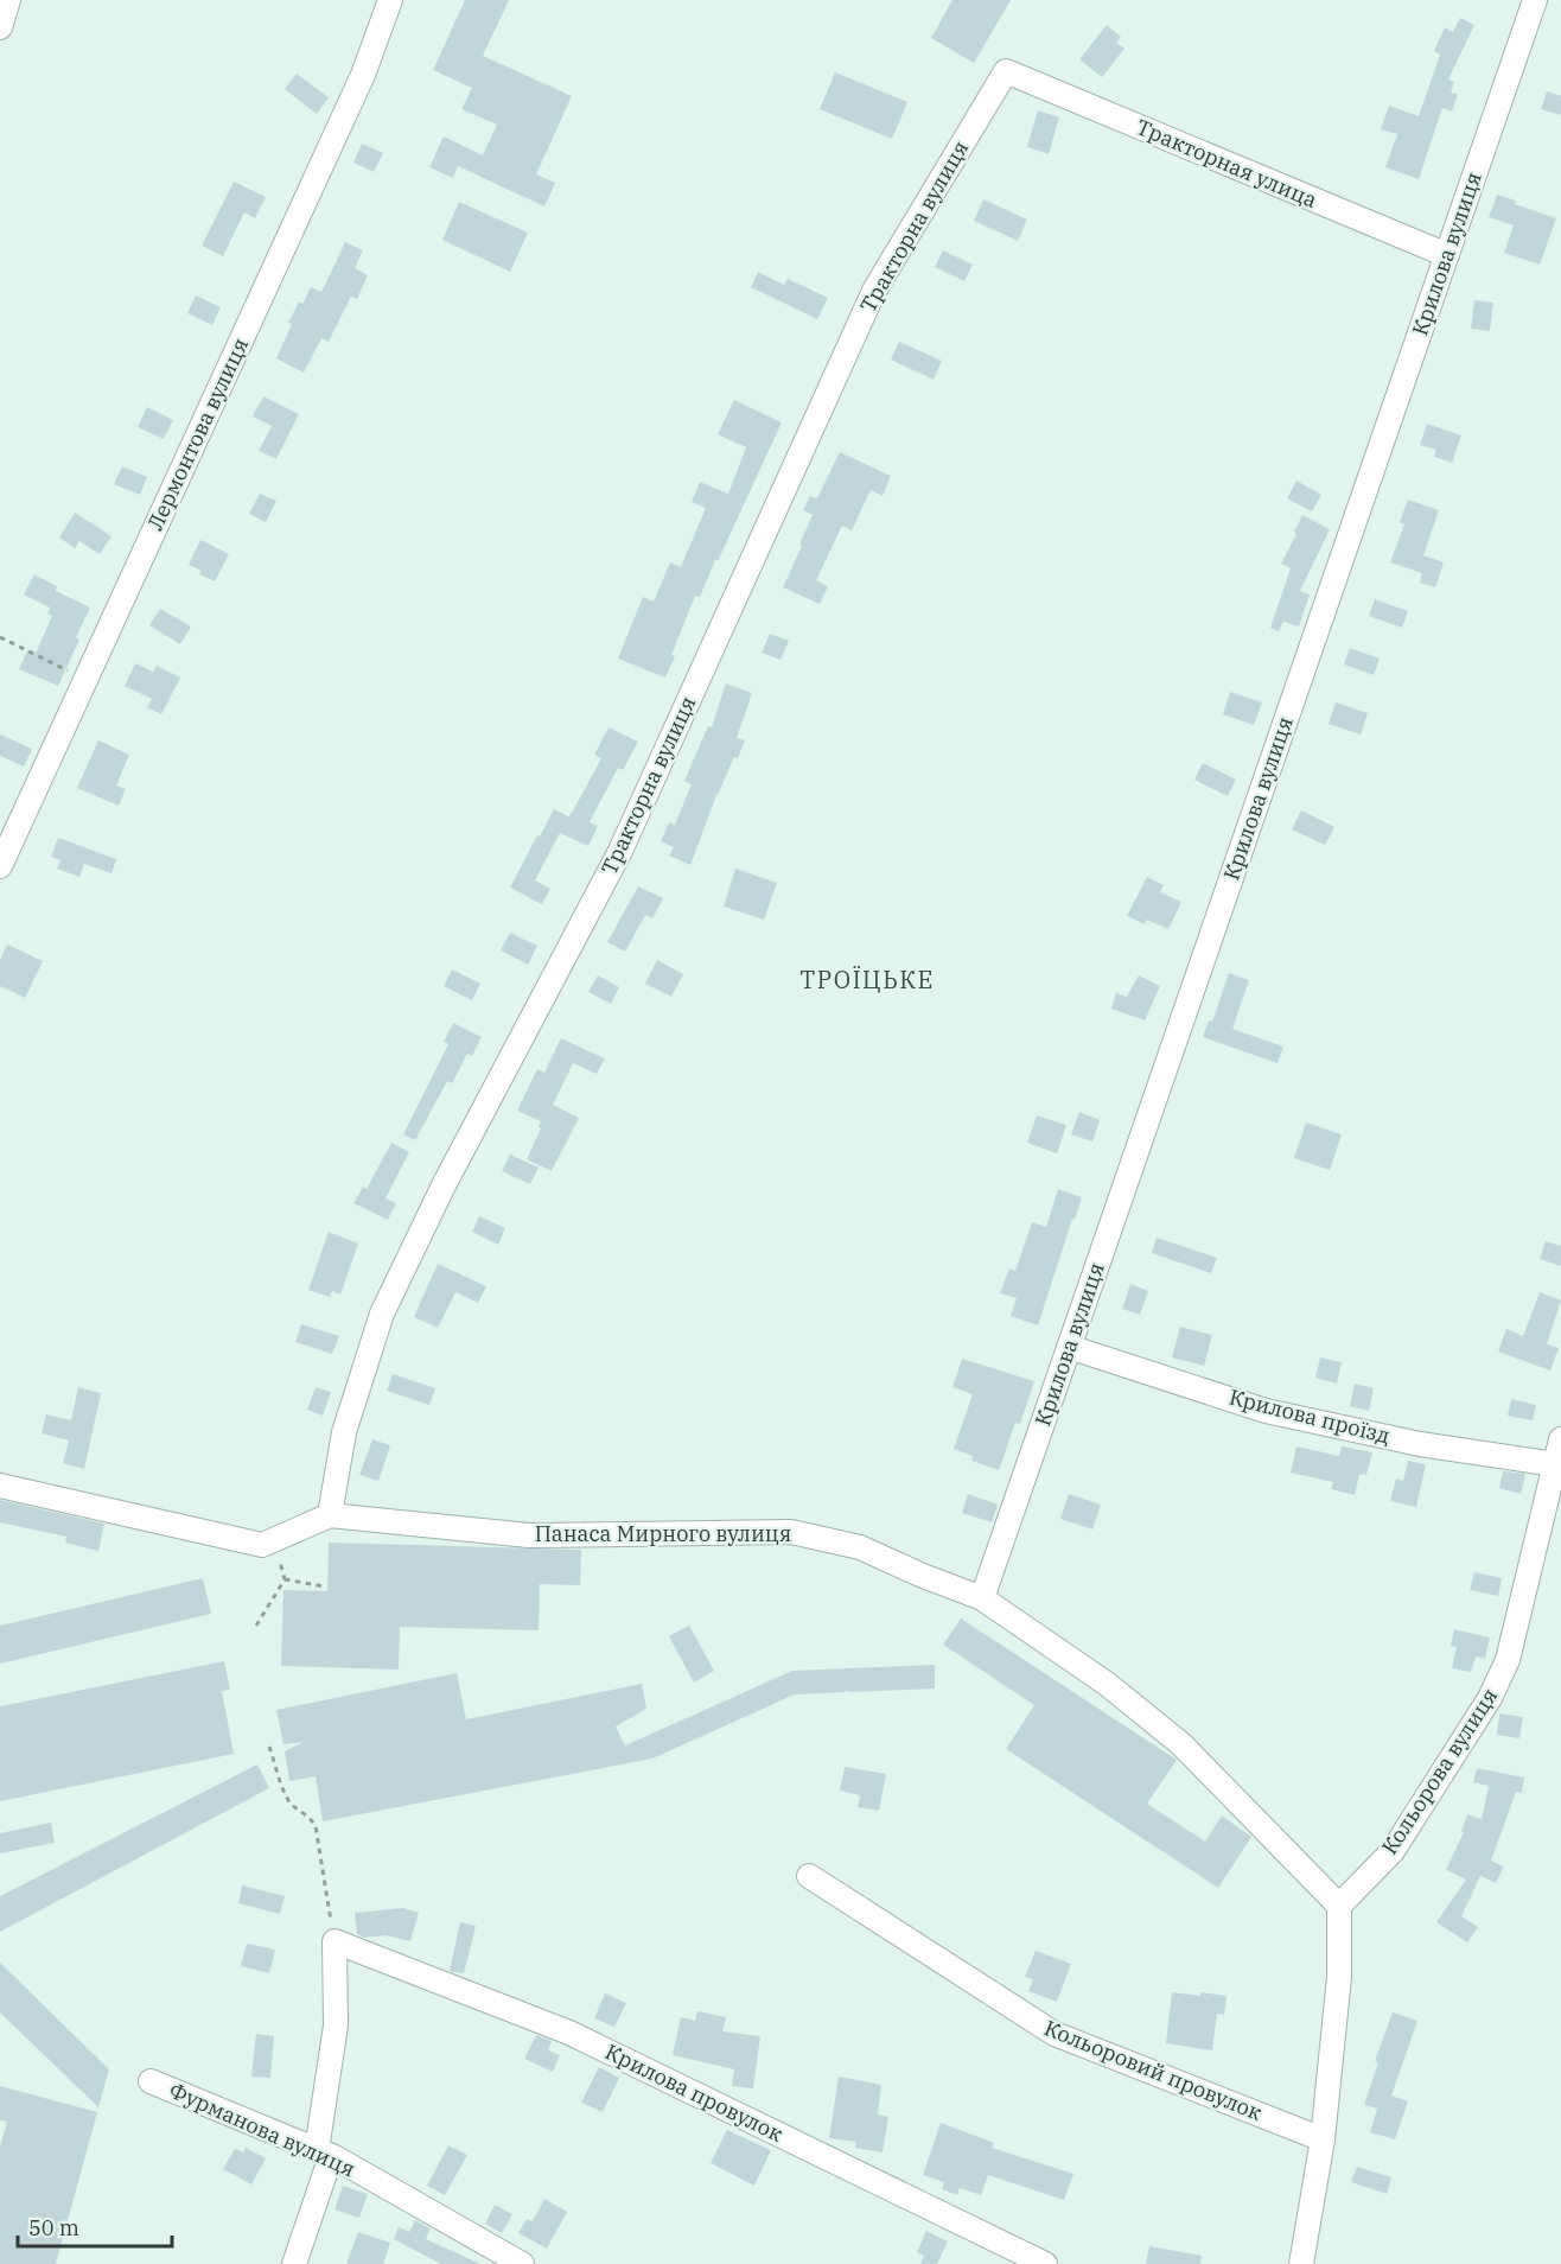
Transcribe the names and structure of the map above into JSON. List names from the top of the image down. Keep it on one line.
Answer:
{"streets":{"street":["Тракторная улица","Тракторна вулиця","Крилова вулиця","Лермонтова вулиця","Крилова проїзд","Панаса Мирного вулиця","Кольорова вулиця","Кольоровий провулок","Крилова провулок","Фурманова вулиця"]},"crossings":[["Тракторная улица","Тракторна вулиця"],["Тракторная улица","Крилова вулиця"],["Тракторна вулиця","Панаса Мирного вулиця"],["Крилова вулиця","Крилова проїзд"],["Крилова вулиця","Панаса Мирного вулиця"],["Крилова проїзд","Кольорова вулиця"],["Панаса Мирного вулиця","Кольорова вулиця"]],"districts":["ТРОЇЦЬКЕ"],"scale_bar":"50 m"}
